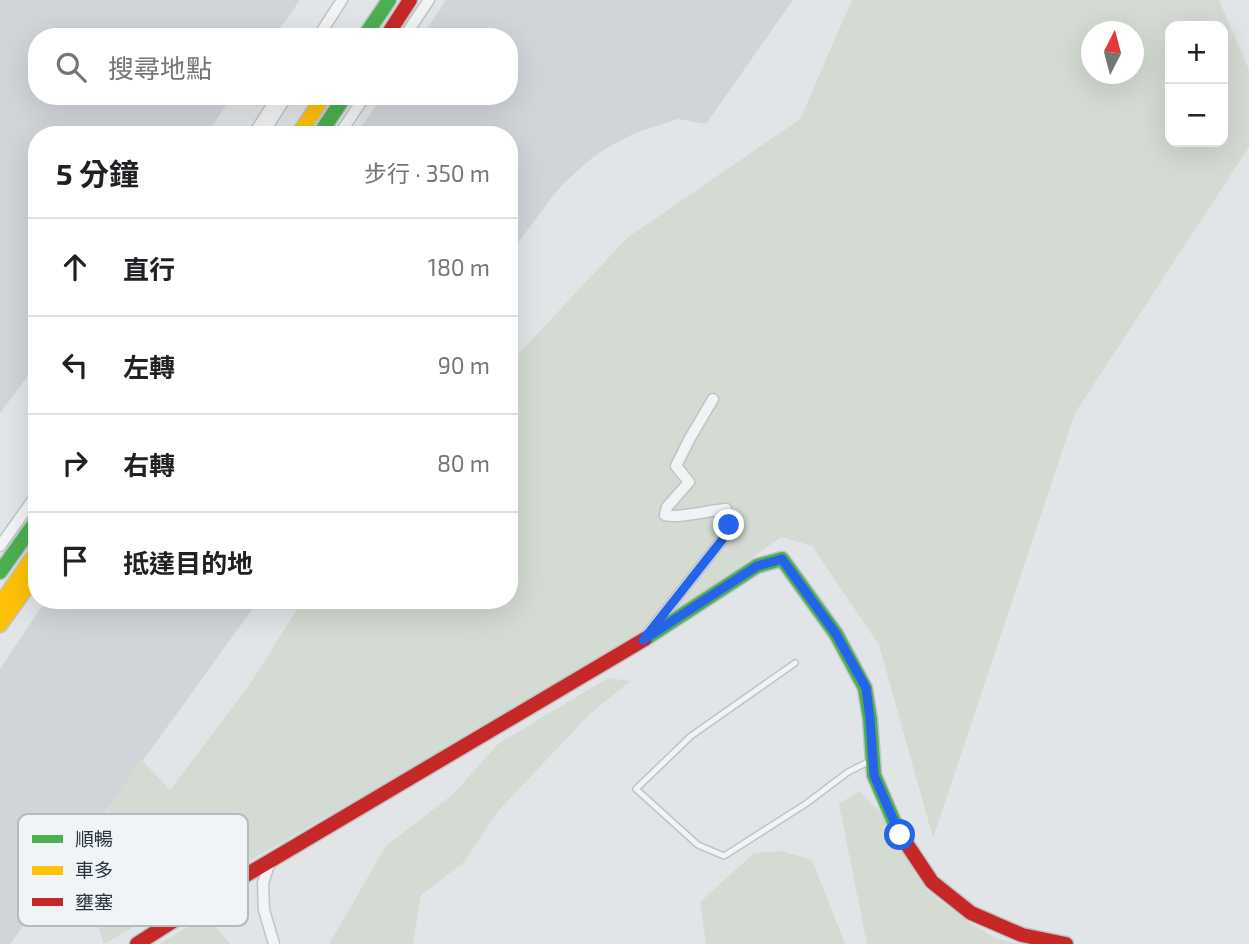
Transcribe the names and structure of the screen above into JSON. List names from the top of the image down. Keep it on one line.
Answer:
{"legend":["順暢","車多","壅塞"],"north":"top","page":{"map_buttons":["+","−"],"search":"搜尋地點","heading":["5 分鐘","步行 · 350 m"],"list":[["直行","180 m"],["左轉","90 m"],["右轉","80 m"],"抵達目的地"]}}
